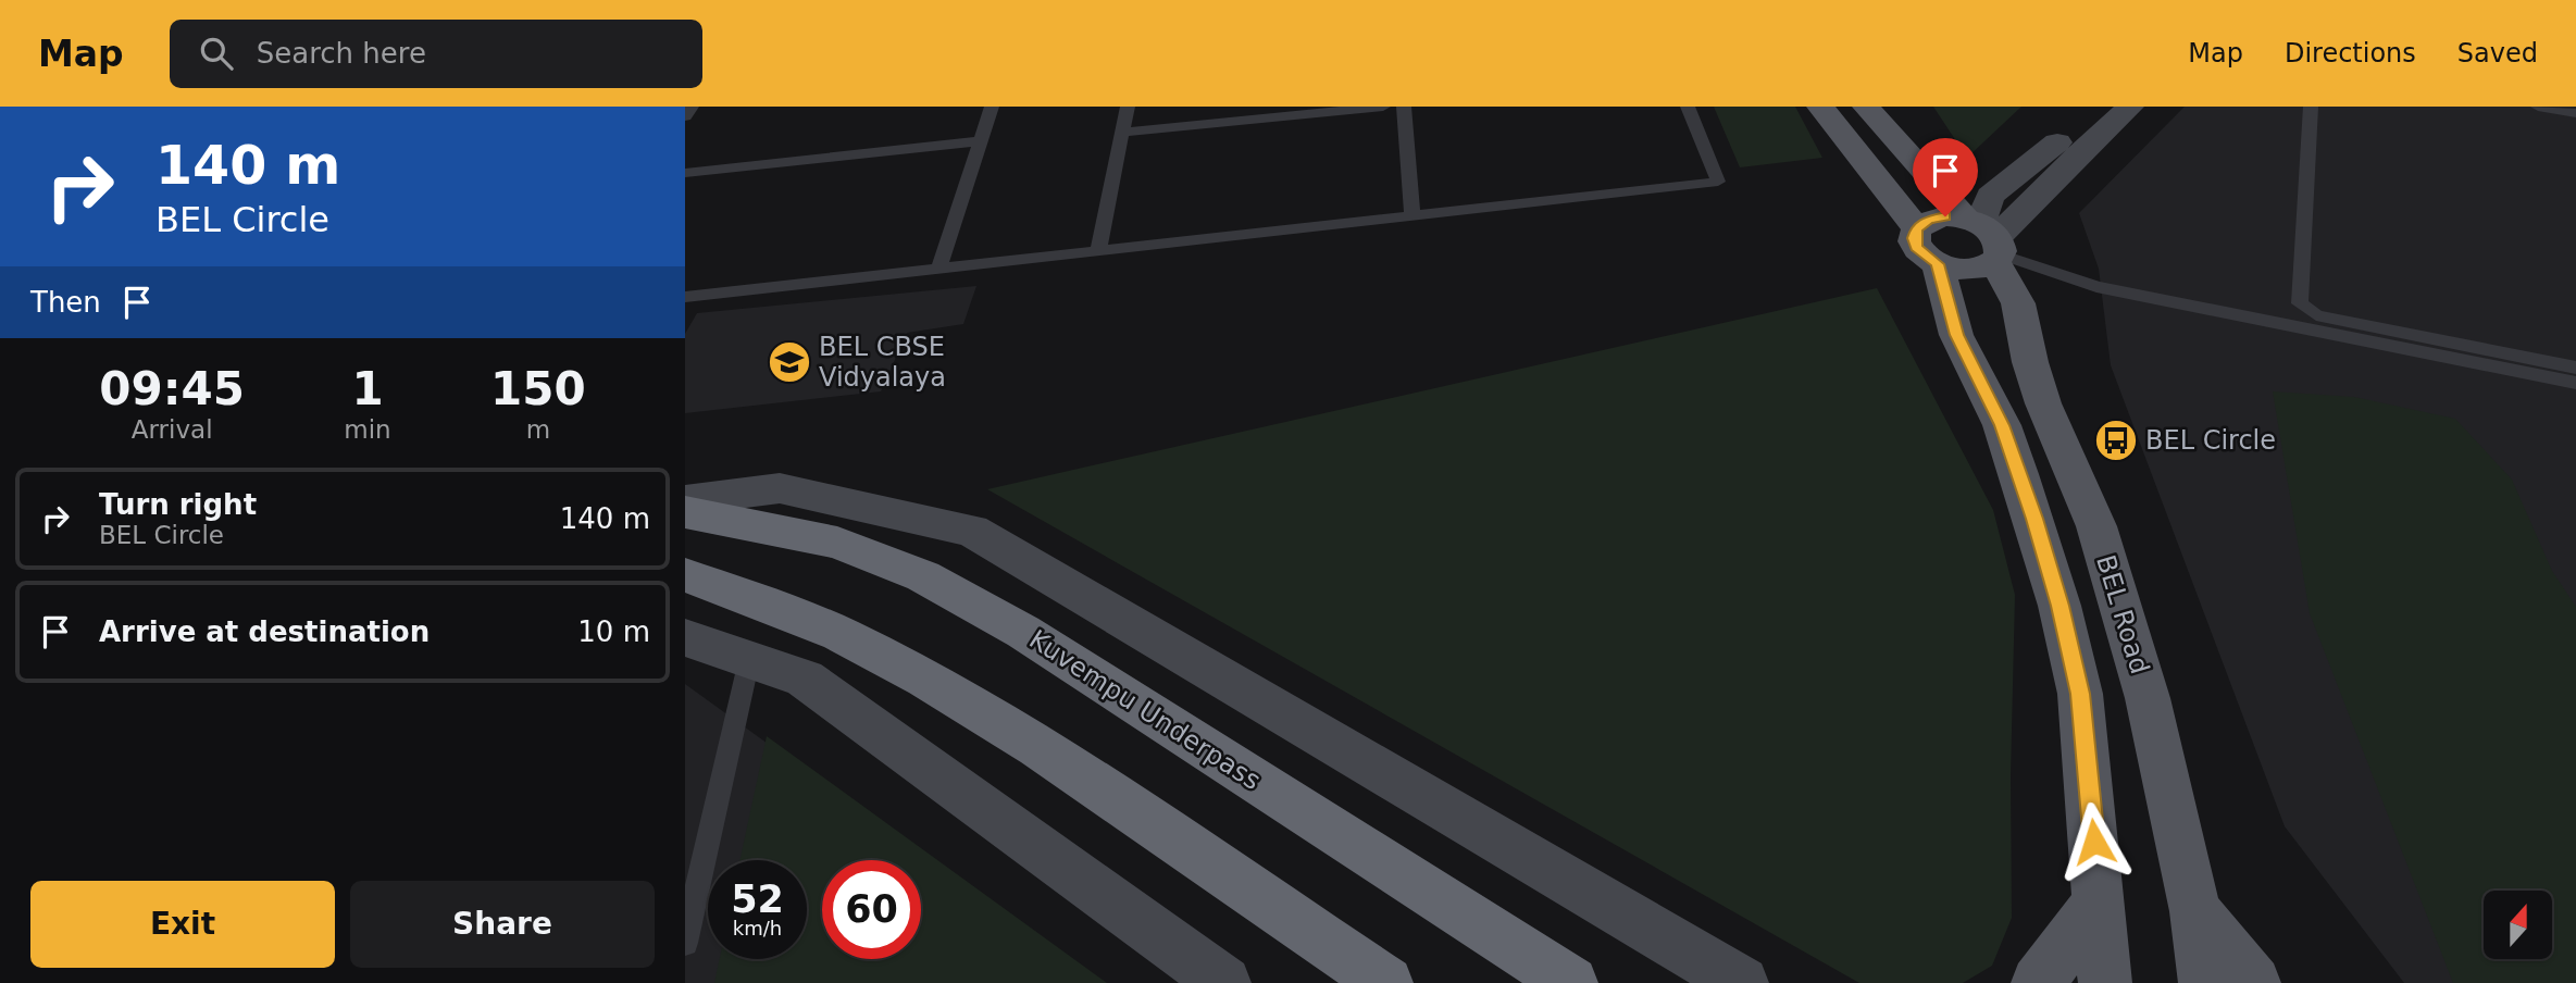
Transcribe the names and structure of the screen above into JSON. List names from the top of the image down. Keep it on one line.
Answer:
{"streets":{"highway":["Kuvempu Underpass"],"main road":["BEL Road"]},"places":{"school or university":["BEL CBSE Vidyalaya"],"bus stop":["BEL Circle"]},"north":"top","page":{"header":"Map","search":"Search here","nav":["Map","Directions","Saved"],"turn":["140 m","BEL Circle"],"then":"Then","eta":["09:45","Arrival","1","min","150","m"],"list":[{"name":"Turn right","note":"BEL Circle","value":"140 m"},{"name":"Arrive at destination","value":"10 m"}],"speed":"52 km/h","limit":"60","buttons":["Exit","Share"]}}
